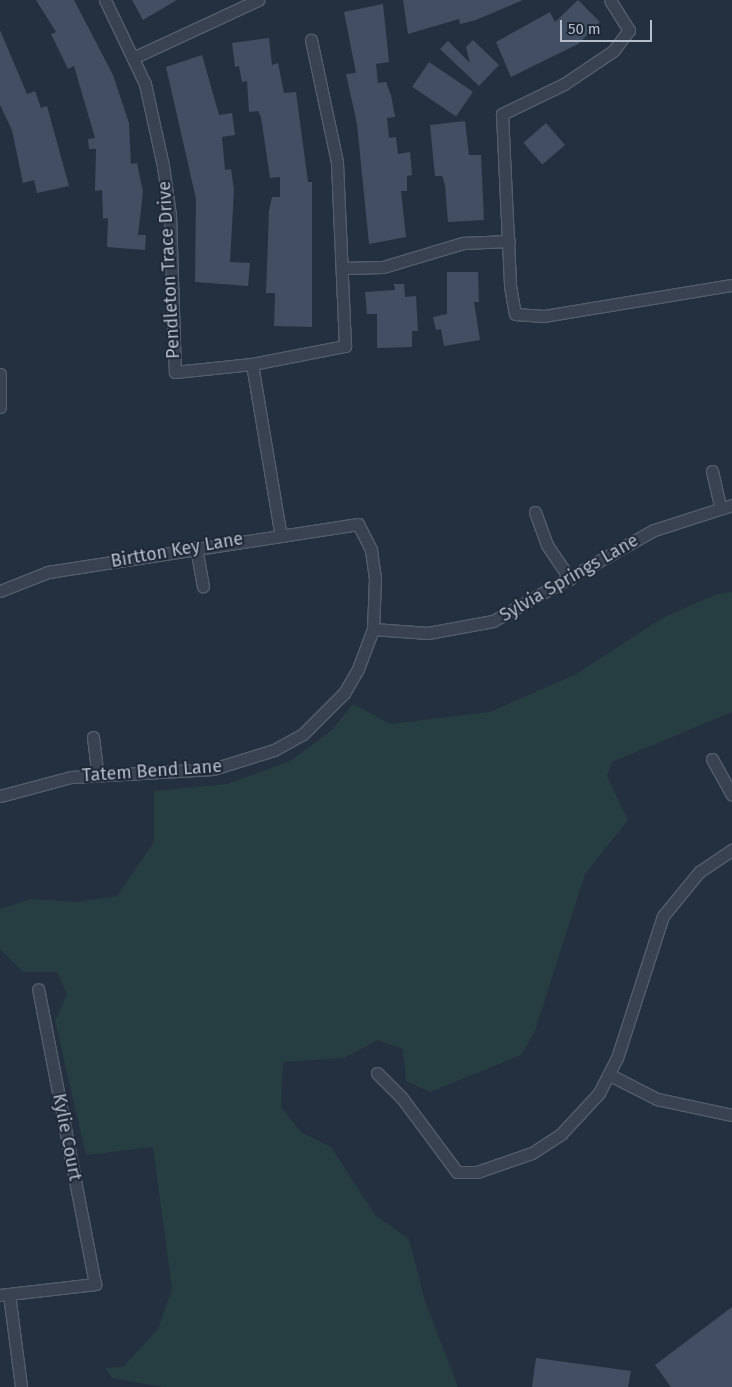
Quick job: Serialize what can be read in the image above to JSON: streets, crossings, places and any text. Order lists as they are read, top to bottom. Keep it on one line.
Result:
{"streets":{"street":["Pendleton Trace Drive","Birtton Key Lane","Sylvia Springs Lane","Tatem Bend Lane","Kylie Court"]},"crossings":[["Birtton Key Lane","Tatem Bend Lane"],["Sylvia Springs Lane","Tatem Bend Lane"]],"scale_bar":"50 m"}
